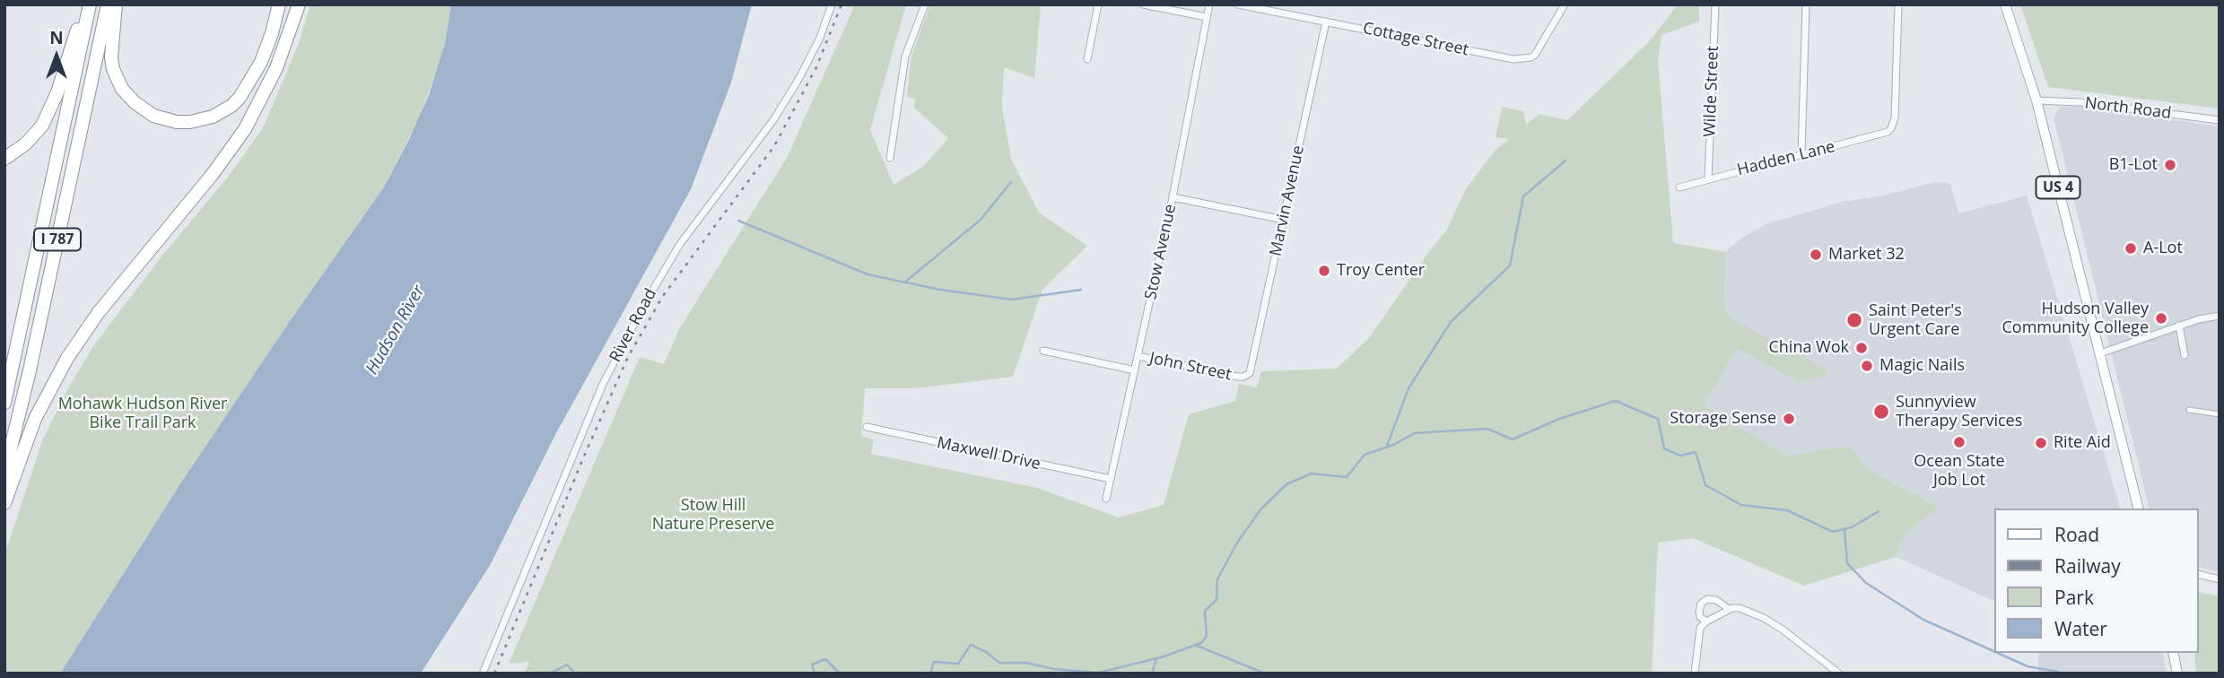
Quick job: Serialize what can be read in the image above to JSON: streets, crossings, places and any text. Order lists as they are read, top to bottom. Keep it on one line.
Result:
{"streets":{"highway":["I 787"],"main road":["US 4"],"street":["Cottage Street","Wilde Street","North Road","Hadden Lane","Marvin Avenue","Stow Avenue","River Road","John Street","Maxwell Drive"]},"crossings":[["Cottage Street","Marvin Avenue"],["Wilde Street","Hadden Lane"],["North Road","US 4"],["Marvin Avenue","John Street"],["Stow Avenue","John Street"],["Stow Avenue","Maxwell Drive"]],"water":["Hudson River"],"parks":["Mohawk Hudson River Bike Trail Park","Stow Hill Nature Preserve"],"places":["B1-Lot","A-Lot","Market 32","Troy Center","Hudson Valley Community College","Saint Peter's Urgent Care","China Wok","Magic Nails","Sunnyview Therapy Services","Storage Sense","Ocean State Job Lot","Rite Aid"],"legend":["Road","Railway","Park","Water"],"north":"top"}
